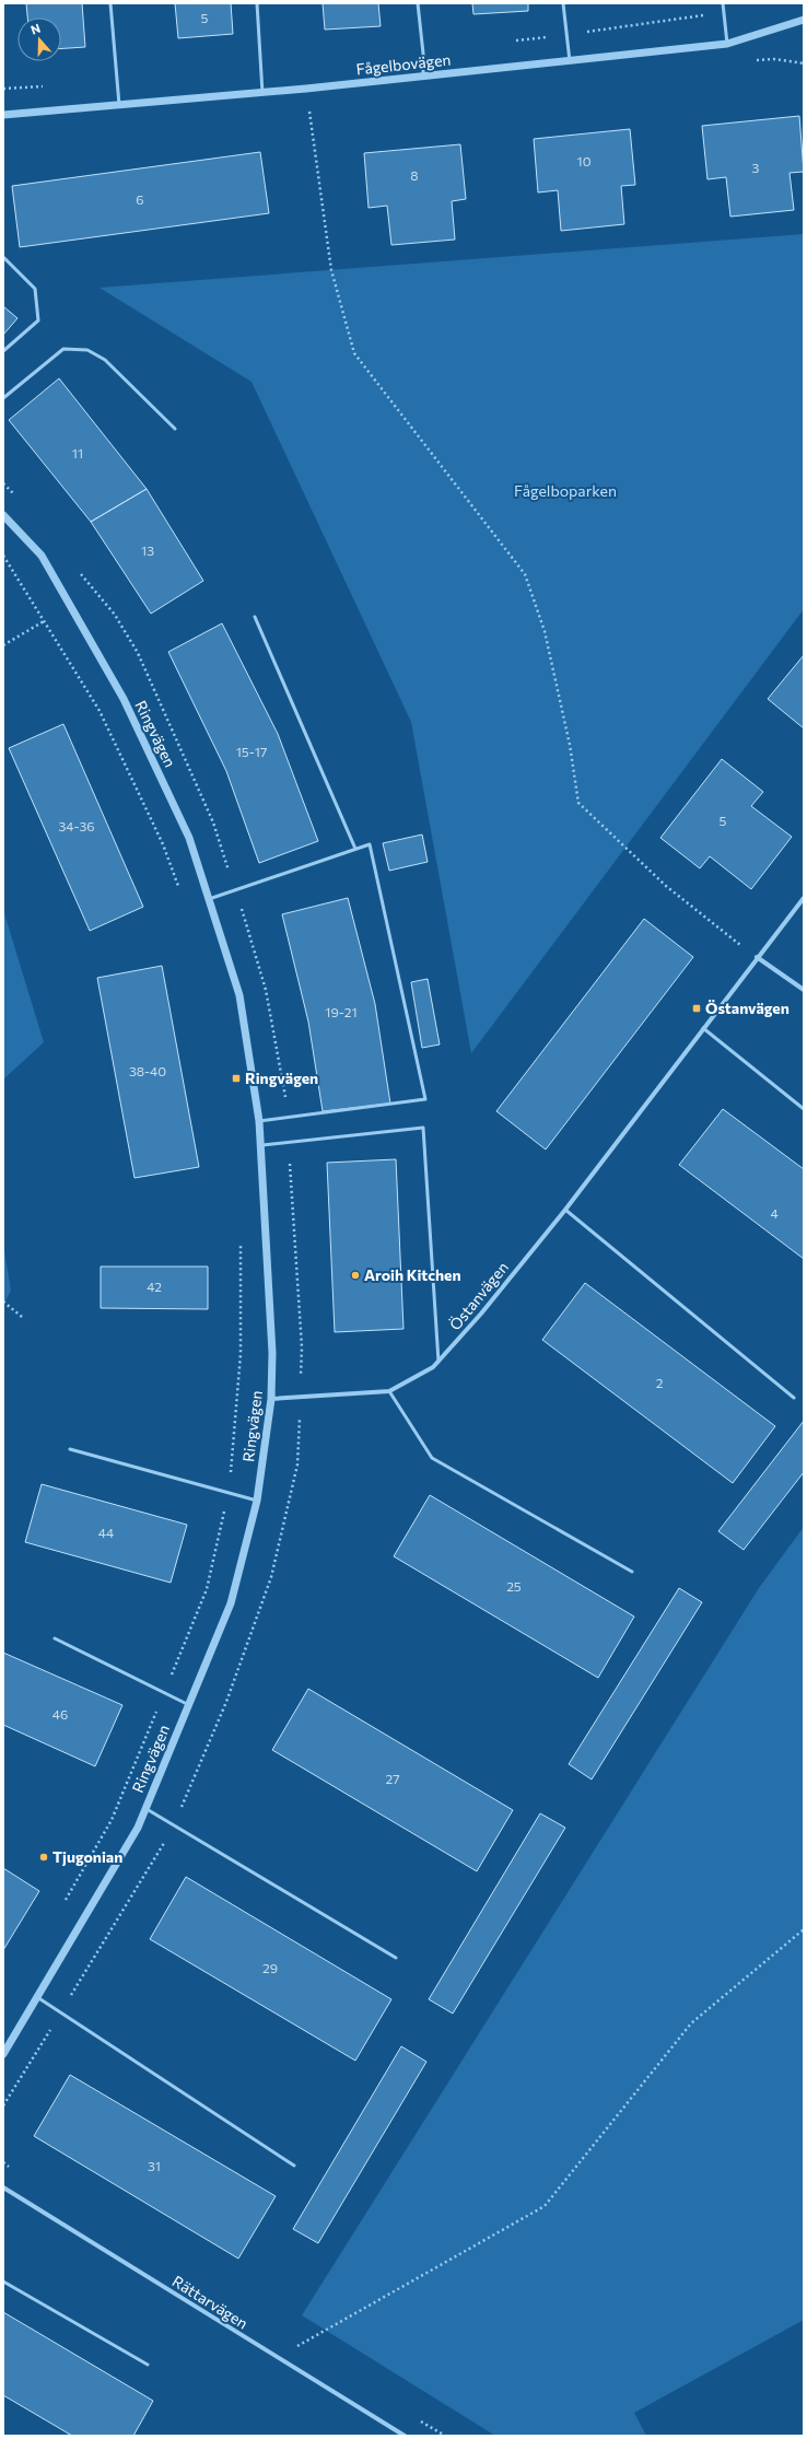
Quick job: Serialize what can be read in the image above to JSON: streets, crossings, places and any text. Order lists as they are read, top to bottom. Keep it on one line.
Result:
{"streets":{"street":["Fågelbovägen","Ringvägen","Östanvägen","Rättarvägen"]},"crossings":[["Ringvägen","Östanvägen"]],"parks":["Fågelboparken"],"places":{"transit":["Östanvägen","Ringvägen"],"other":["Aroih Kitchen","Tjugonian"]},"house_numbers":["5","10","3","8","6","11","13","15-17","5","34-36","19-21","38-40","4","42","2","44","25","46","27","29","31"],"north":"top"}
